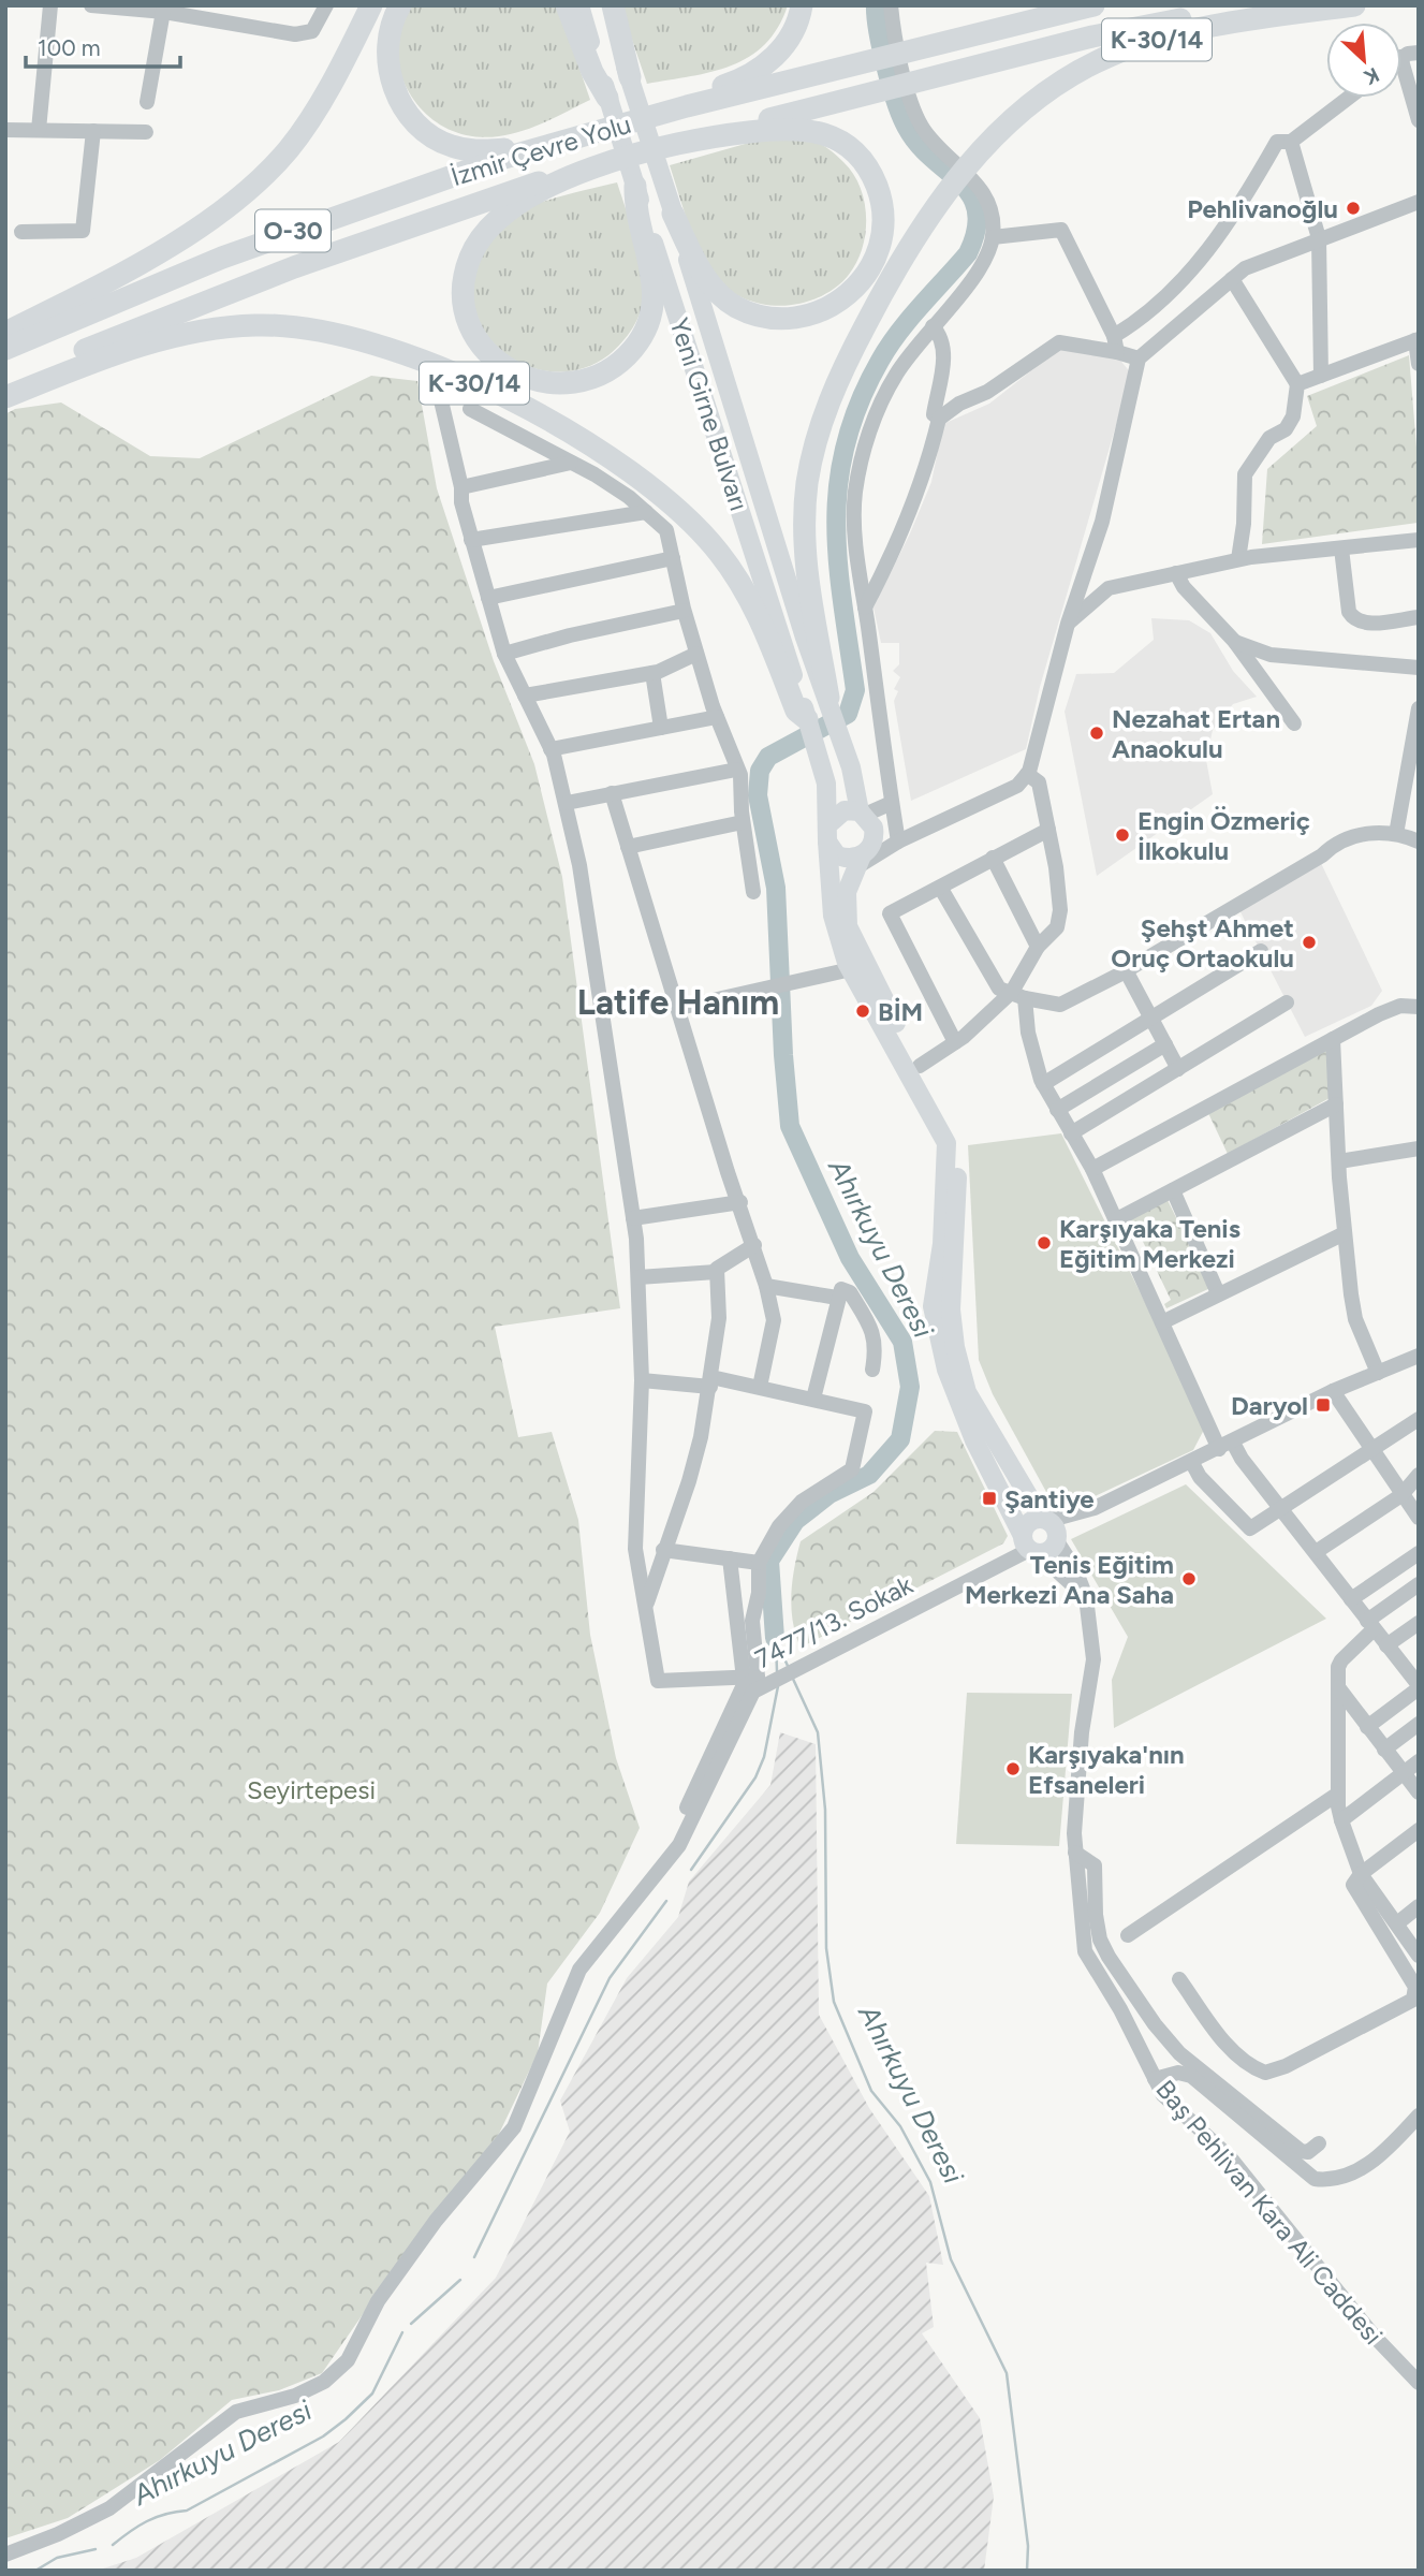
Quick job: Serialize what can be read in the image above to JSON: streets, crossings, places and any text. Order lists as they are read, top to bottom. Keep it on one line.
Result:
{"streets":{"highway":["K-30/14","İzmir Çevre Yolu","O-30"],"main road":["Yeni Girne Bulvarı","Baş Pehlivan Kara Ali Caddesi"],"street":["7477/13. Sokak"]},"crossings":[["K-30/14","İzmir Çevre Yolu"],["K-30/14","Yeni Girne Bulvarı"],["Yeni Girne Bulvarı","Baş Pehlivan Kara Ali Caddesi"]],"districts":["Latife Hanım"],"water":["Ahırkuyu Deresi"],"parks":["Seyirtepesi"],"places":{"other":["Pehlivanoğlu","Nezahat Ertan Anaokulu","Engin Özmeriç İlkokulu","Şehşt Ahmet Oruç Ortaokulu","BİM","Karşıyaka Tenis Eğitim Merkezi","Tenis Eğitim Merkezi Ana Saha","Karşıyaka'nın Efsaneleri"],"transit":["Daryol","Şantiye"]},"scale_bar":"100 m","north":"bottom right"}
